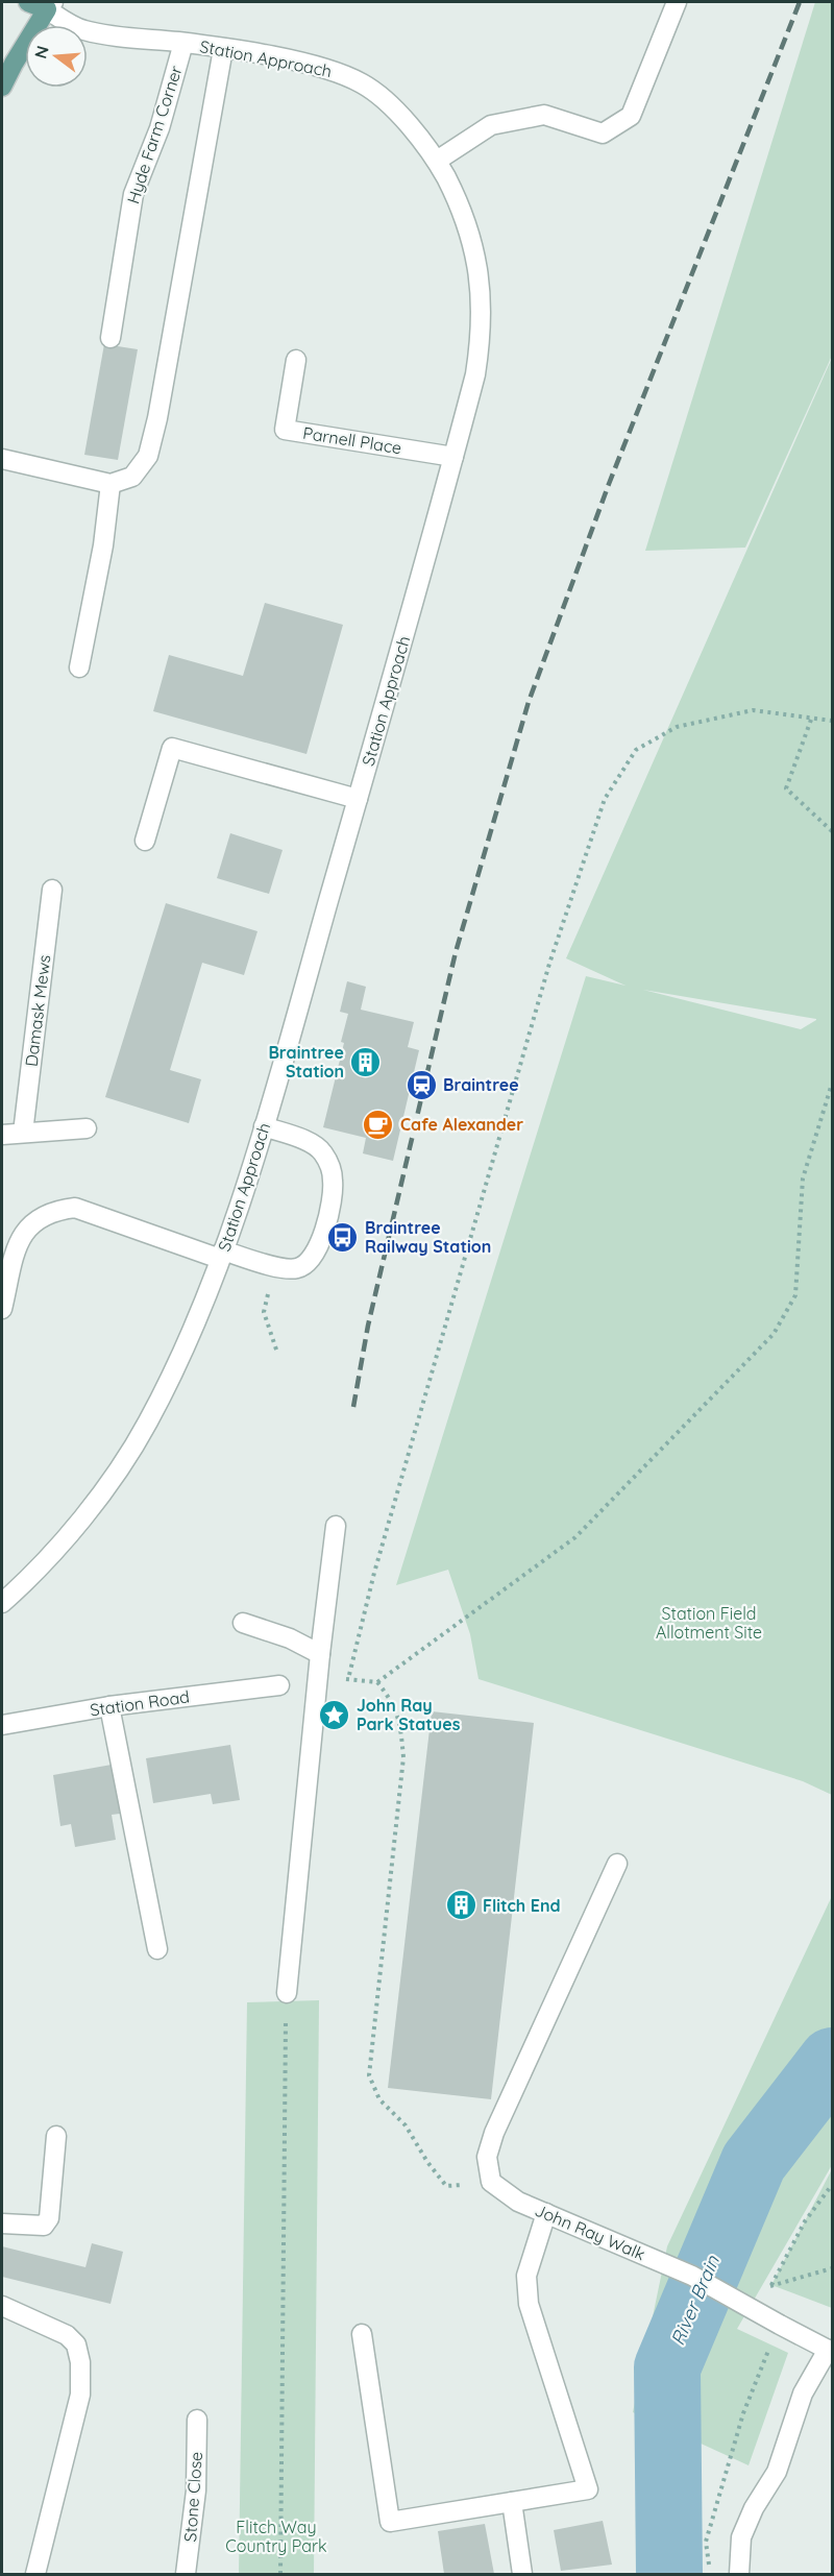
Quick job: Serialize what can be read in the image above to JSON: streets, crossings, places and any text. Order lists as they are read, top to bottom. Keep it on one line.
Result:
{"streets":{"street":["Station Approach","Hyde Farm Corner","Parnell Place","Damask Mews","Station Road","John Ray Walk","Stone Close"]},"crossings":[["Station Approach","Hyde Farm Corner"],["Station Approach","Parnell Place"]],"water":["River Brain"],"parks":["Station Field Allotment Site","Flitch Way Country Park"],"places":{"building":["Braintree Station","Flitch End"],"station":["Braintree"],"cafe":["Cafe Alexander"],"bus stop":["Braintree Railway Station"],"place":["John Ray Park Statues"]},"north":"left"}
